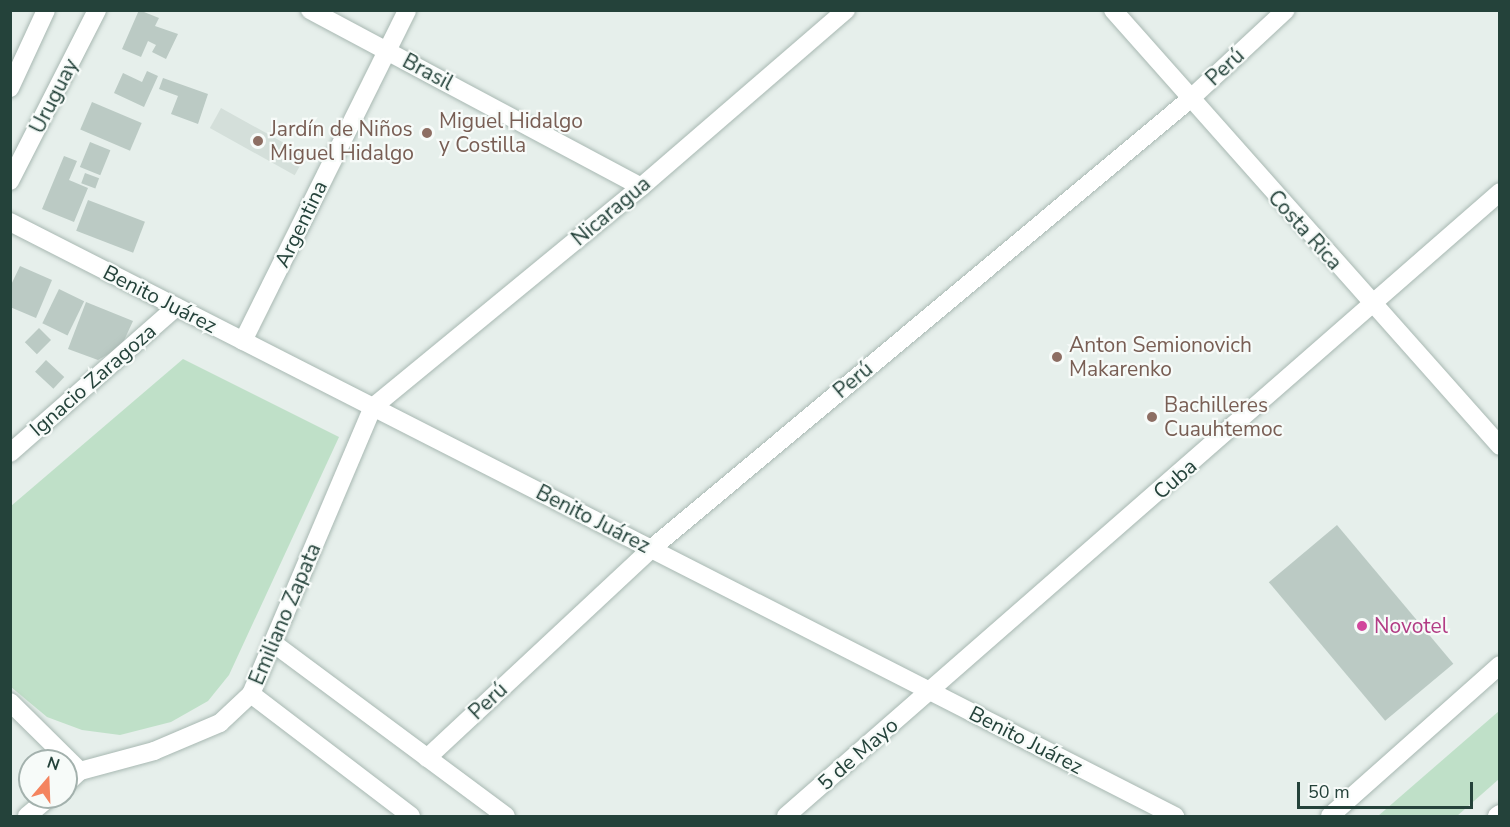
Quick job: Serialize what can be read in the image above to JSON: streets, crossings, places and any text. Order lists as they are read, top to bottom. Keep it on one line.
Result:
{"streets":{"street":["Perú","Brasil","Uruguay","Nicaragua","Argentina","Costa Rica","Benito Juárez","Ignacio Zaragoza","Cuba","Emiliano Zapata","5 de Mayo"]},"crossings":[["Perú","Costa Rica"],["Perú","Benito Juárez"],["Brasil","Nicaragua"],["Brasil","Argentina"],["Nicaragua","Benito Juárez"],["Nicaragua","Emiliano Zapata"],["Argentina","Benito Juárez"],["Costa Rica","Cuba"],["Benito Juárez","Ignacio Zaragoza"],["Benito Juárez","Cuba"],["Benito Juárez","Emiliano Zapata"],["Benito Juárez","5 de Mayo"],["Cuba","5 de Mayo"]],"places":["Miguel Hidalgo y Costilla","Jardín de Niños Miguel Hidalgo","Anton Semionovich Makarenko","Bachilleres Cuauhtemoc","Novotel"],"scale_bar":"50 m","north":"top"}
